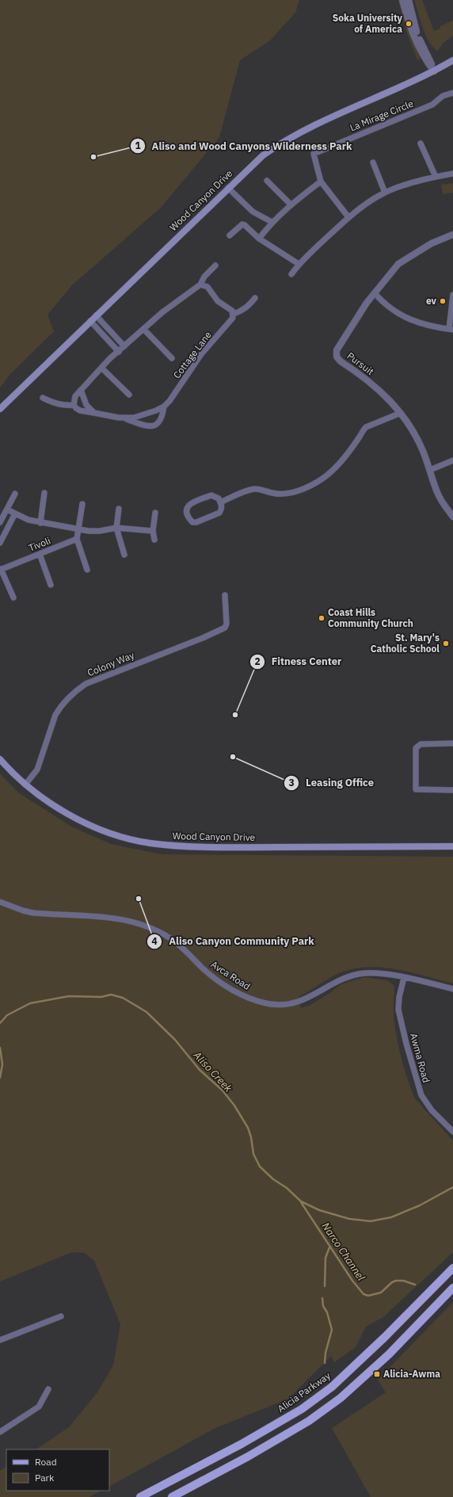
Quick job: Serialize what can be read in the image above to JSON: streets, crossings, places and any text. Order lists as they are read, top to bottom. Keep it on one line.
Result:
{"streets":{"main road":["Wood Canyon Drive","Alicia Parkway"],"street":["La Mirage Circle","Cottage Lane","Pursuit","Tivoli","Colony Way","Avca Road","Awma Road"]},"crossings":[["Wood Canyon Drive","Colony Way"],["Avca Road","Awma Road"]],"water":["Aliso Creek","Narco Channel"],"places":{"other":["Soka University of America","Aliso and Wood Canyons Wilderness Park","ev","Coast Hills Community Church","St. Mary's Catholic School","Fitness Center","Leasing Office","Aliso Canyon Community Park"],"transit":["Alicia-Awma"]},"legend":["Road","Park"]}
